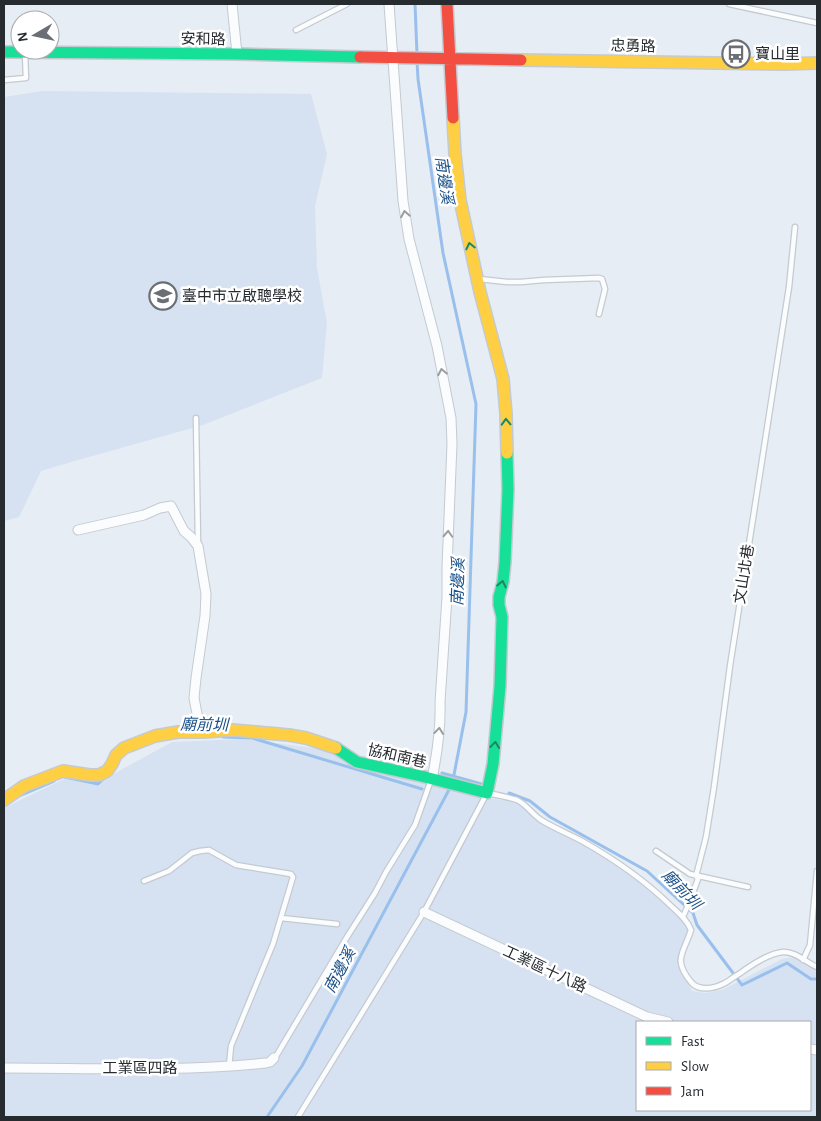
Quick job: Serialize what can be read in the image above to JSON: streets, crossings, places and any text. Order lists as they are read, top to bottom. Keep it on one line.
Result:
{"streets":{"street":["安和路","忠勇路","協和南巷","工業區十八路","工業區四路"],"lane":["文山北巷"]},"crossings":[["安和路","忠勇路"],["協和南巷","工業區四路"]],"water":["南邊溪","廟前圳"],"places":{"bus stop":["寶山里"],"school or university":["臺中市立啟聰學校"]},"legend":["Fast","Slow","Jam"],"north":"left"}
